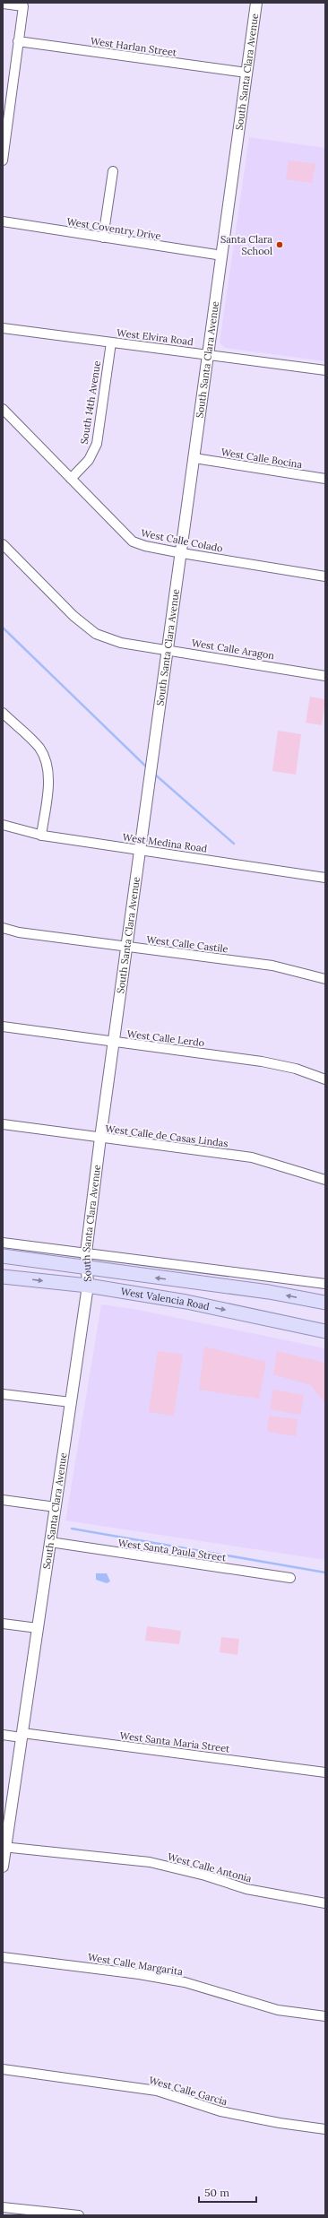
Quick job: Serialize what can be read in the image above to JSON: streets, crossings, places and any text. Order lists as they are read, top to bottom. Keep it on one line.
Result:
{"streets":{"main road":["West Valencia Road"],"street":["West Harlan Street","South Santa Clara Avenue","West Coventry Drive","West Elvira Road","South 14th Avenue","West Calle Bocina","West Calle Colado","West Calle Aragon","West Medina Road","West Calle Castile","West Calle Lerdo","West Calle de Casas Lindas","West Santa Paula Street","West Santa Maria Street","West Calle Antonia","West Calle Margarita","West Calle Garcia"]},"crossings":[["West Harlan Street","South Santa Clara Avenue"],["South Santa Clara Avenue","West Coventry Drive"],["South Santa Clara Avenue","West Elvira Road"],["South Santa Clara Avenue","West Calle Bocina"],["South Santa Clara Avenue","West Calle Colado"],["South Santa Clara Avenue","West Calle Aragon"],["South Santa Clara Avenue","West Medina Road"],["South Santa Clara Avenue","West Calle Castile"],["South Santa Clara Avenue","West Calle Lerdo"],["South Santa Clara Avenue","West Calle de Casas Lindas"],["South Santa Clara Avenue","West Valencia Road"],["South Santa Clara Avenue","West Santa Paula Street"],["South Santa Clara Avenue","West Santa Maria Street"],["South Santa Clara Avenue","West Calle Antonia"],["West Elvira Road","South 14th Avenue"],["South 14th Avenue","West Calle Colado"]],"places":["Santa Clara School"],"scale_bar":"50 m"}
